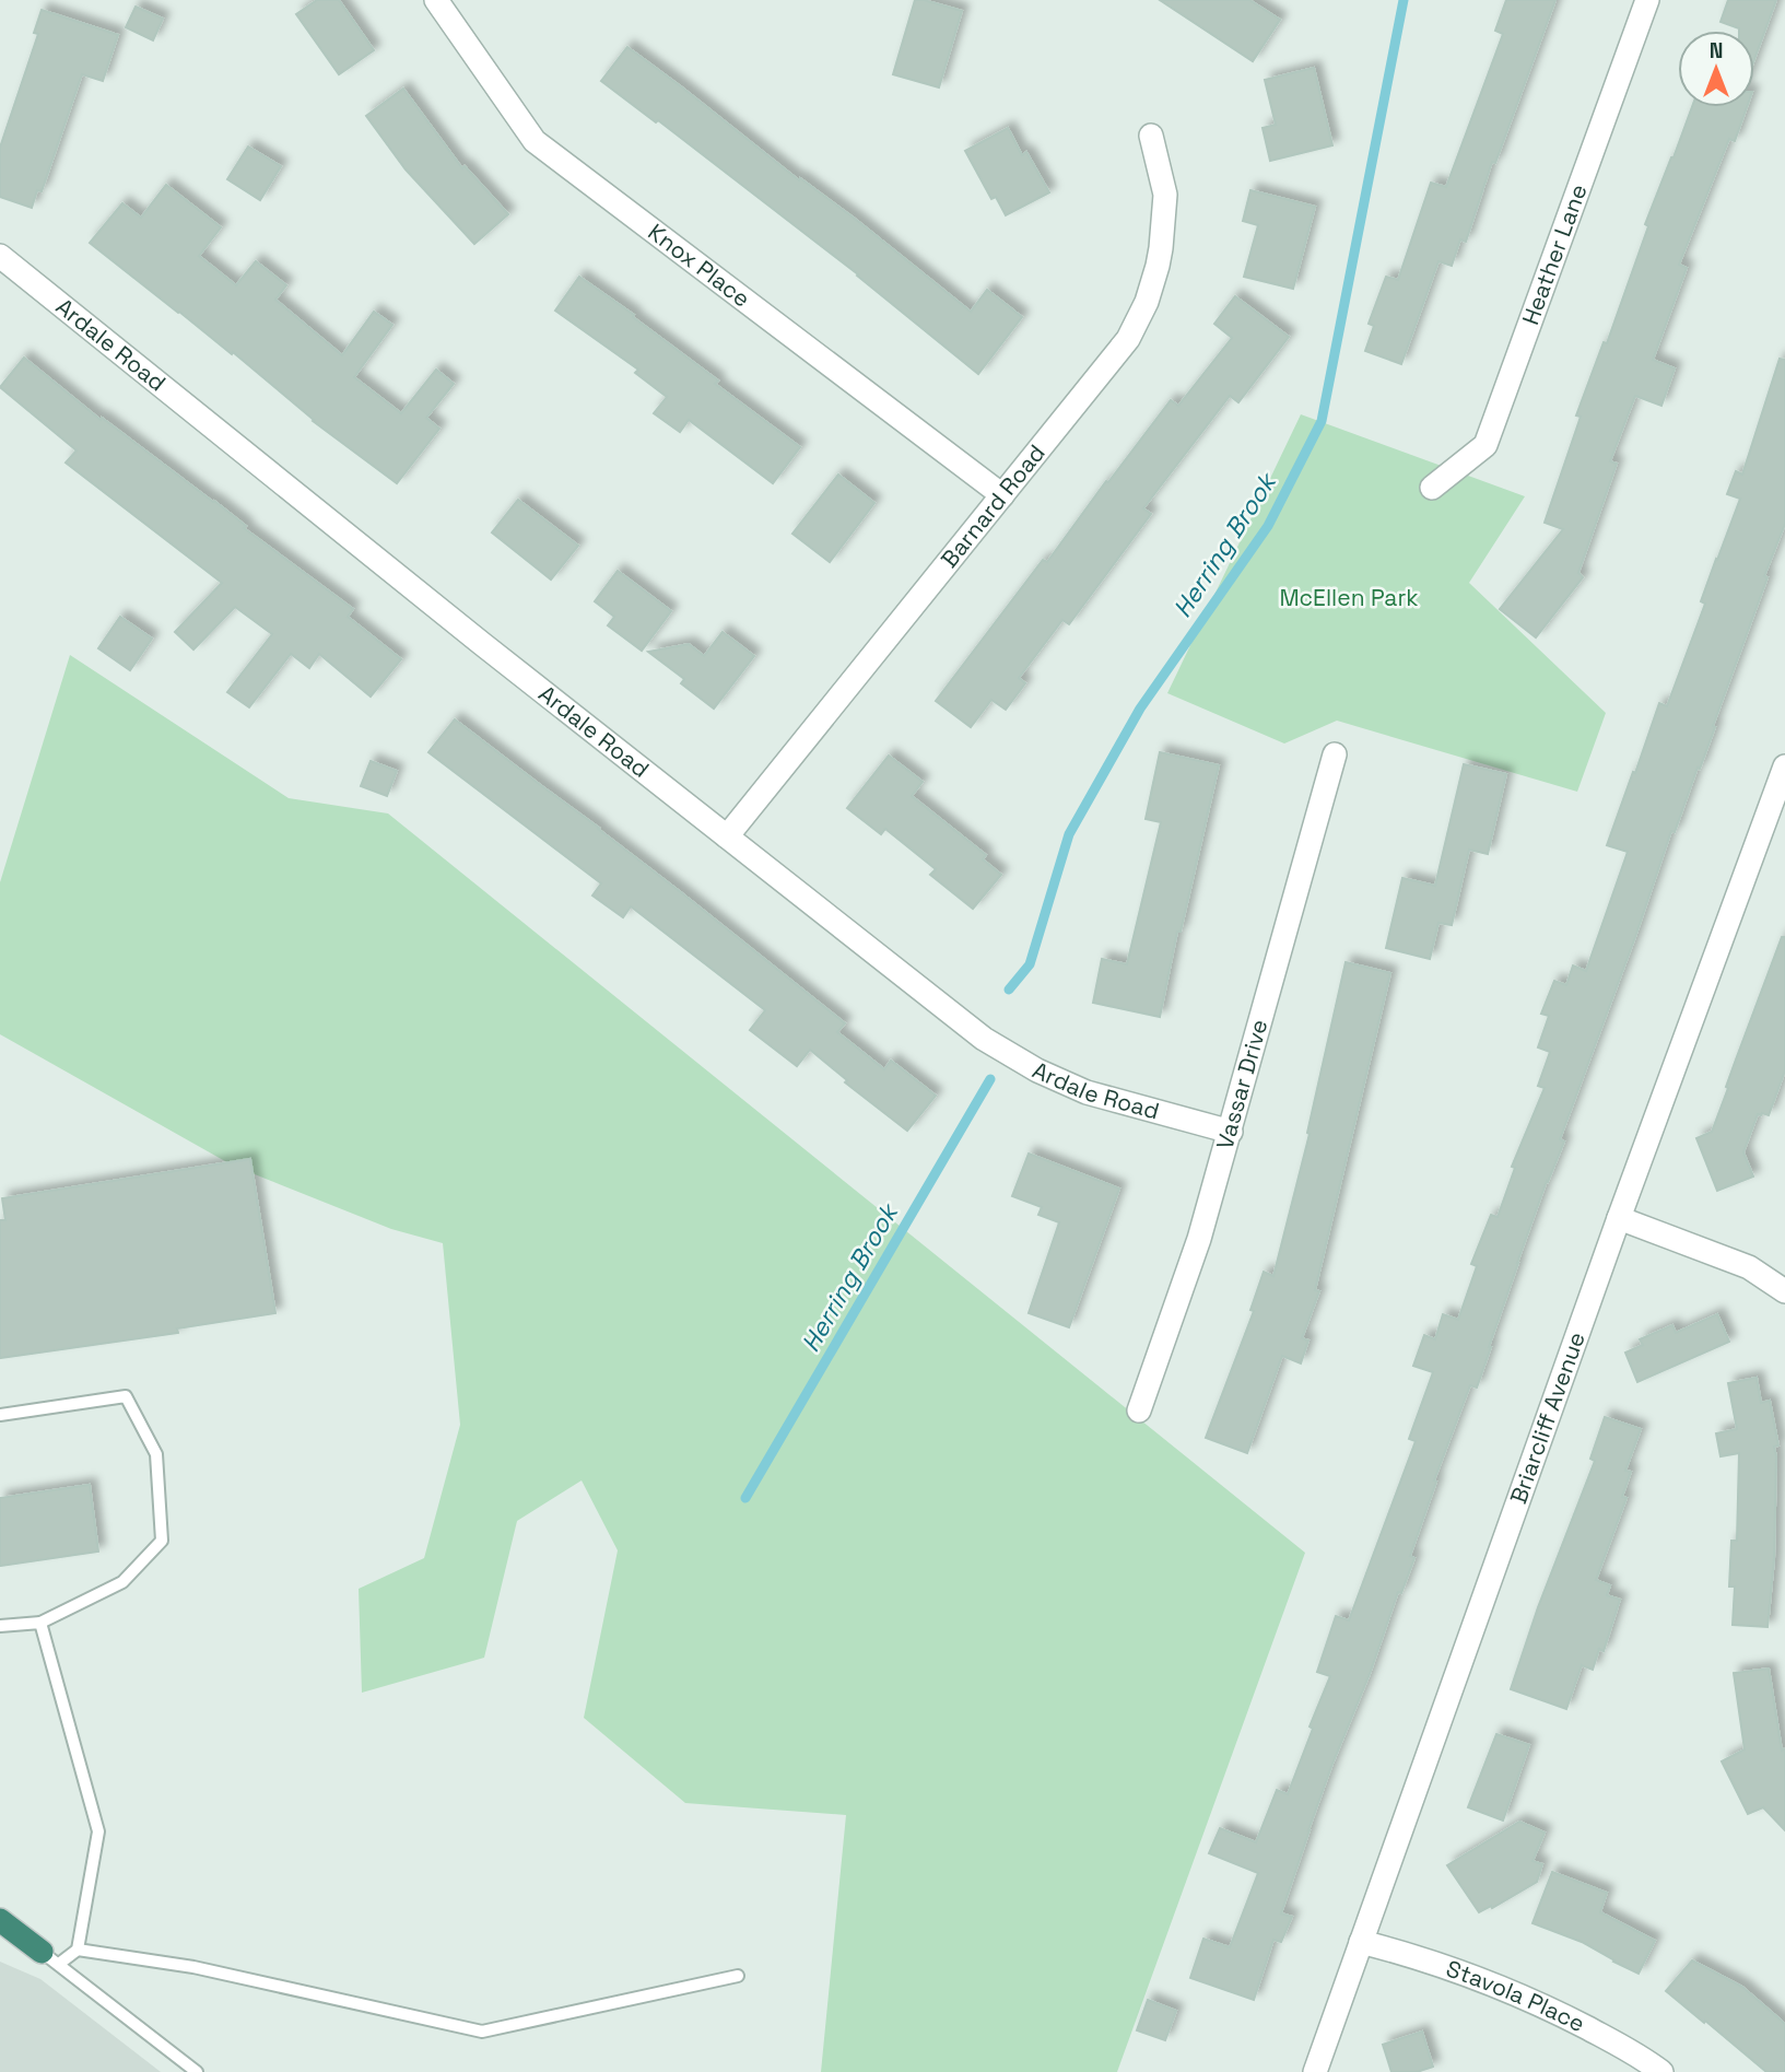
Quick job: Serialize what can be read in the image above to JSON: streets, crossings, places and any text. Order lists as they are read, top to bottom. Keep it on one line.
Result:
{"streets":{"street":["Heather Lane","Knox Place","Ardale Road","Barnard Road","Vassar Drive","Briarcliff Avenue","Stavola Place"]},"crossings":[["Knox Place","Barnard Road"],["Ardale Road","Barnard Road"],["Ardale Road","Vassar Drive"],["Briarcliff Avenue","Stavola Place"]],"water":["Herring Brook"],"parks":["McEllen Park"],"north":"top"}
